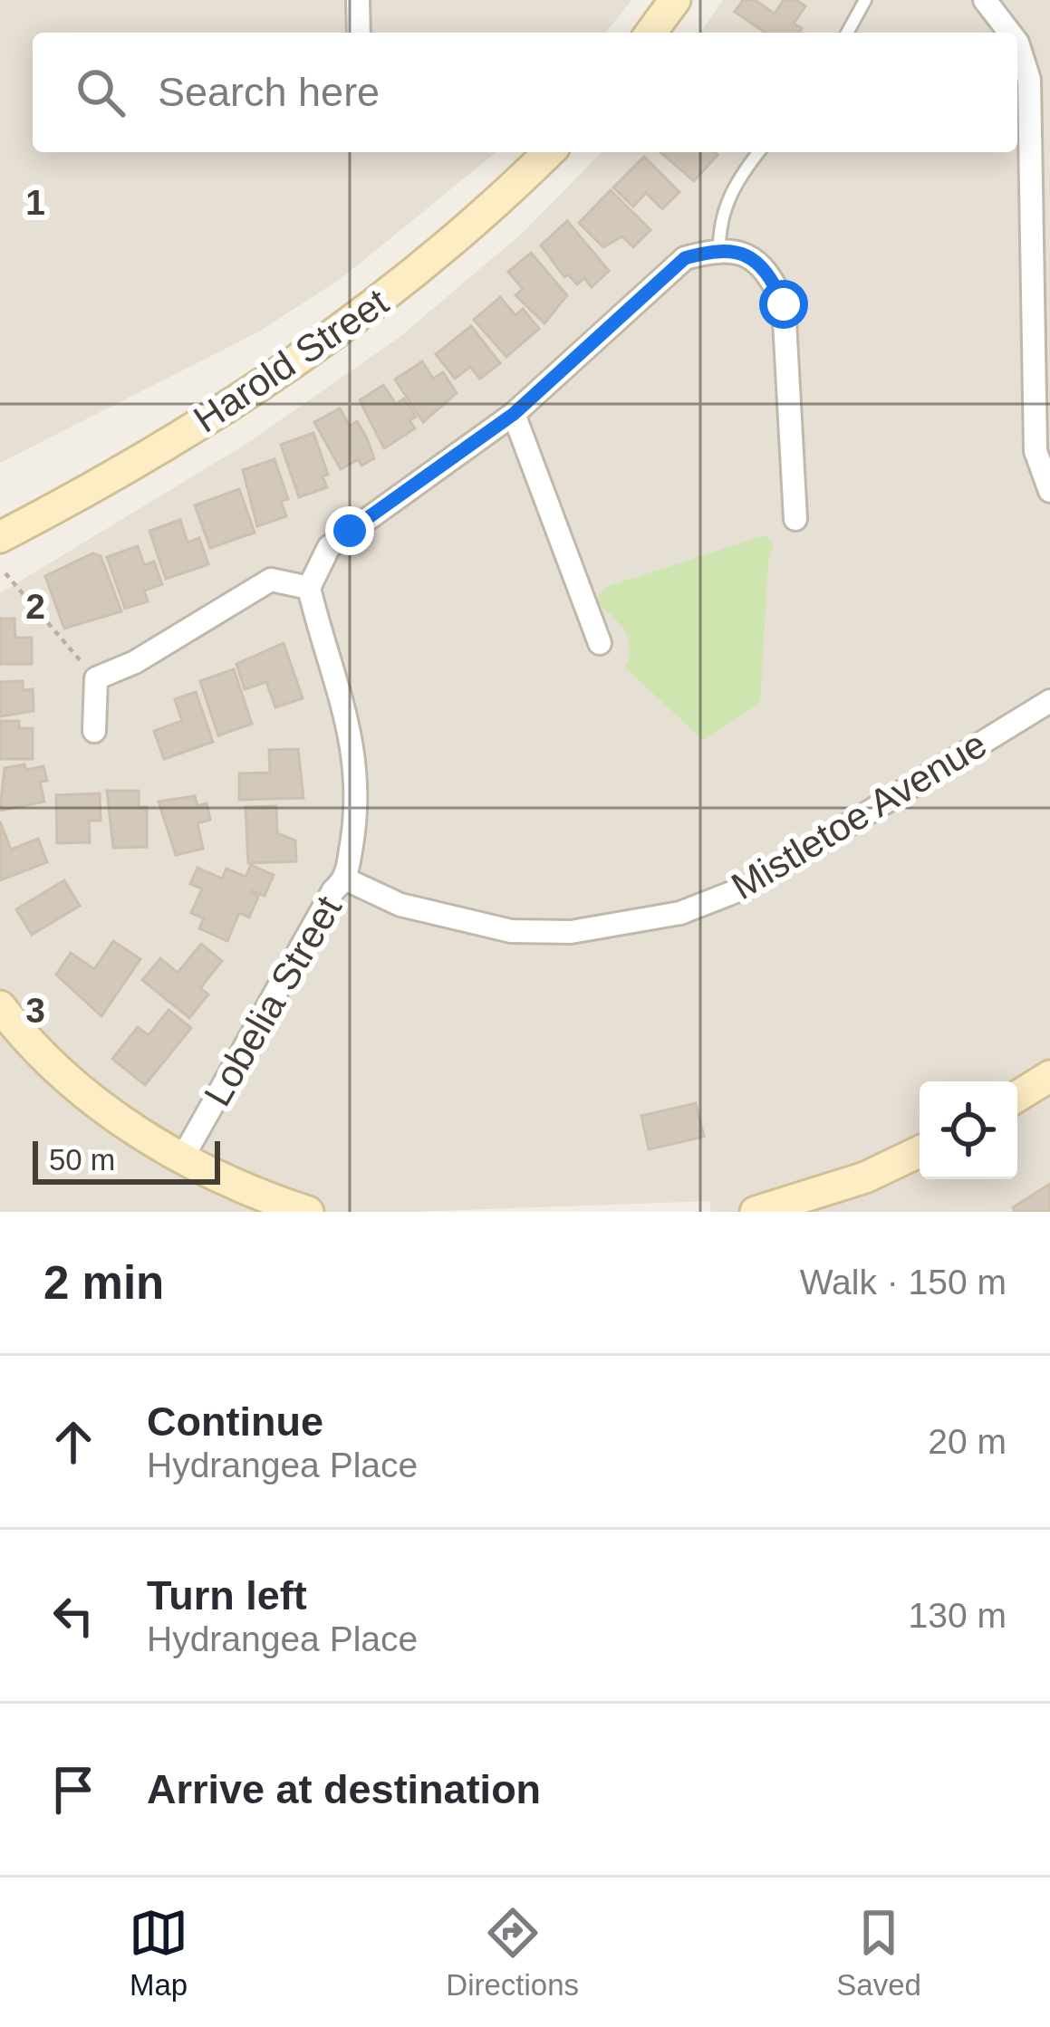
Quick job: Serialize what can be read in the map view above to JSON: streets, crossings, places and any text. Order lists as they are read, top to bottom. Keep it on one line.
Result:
{"streets":{"main road":["Harold Street"],"street":["Mistletoe Avenue","Lobelia Street"]},"crossings":[["Mistletoe Avenue","Lobelia Street"]],"scale_bar":"50 m","page":{"search":"Search here","scale":"50 m","heading":["2 min","Walk · 150 m"],"list":[["Continue","Hydrangea Place","20 m"],["Turn left","Hydrangea Place","130 m"],"Arrive at destination"],"nav":["Map","Directions","Saved"]},"grid":{"rows":["1","2","3"]}}
